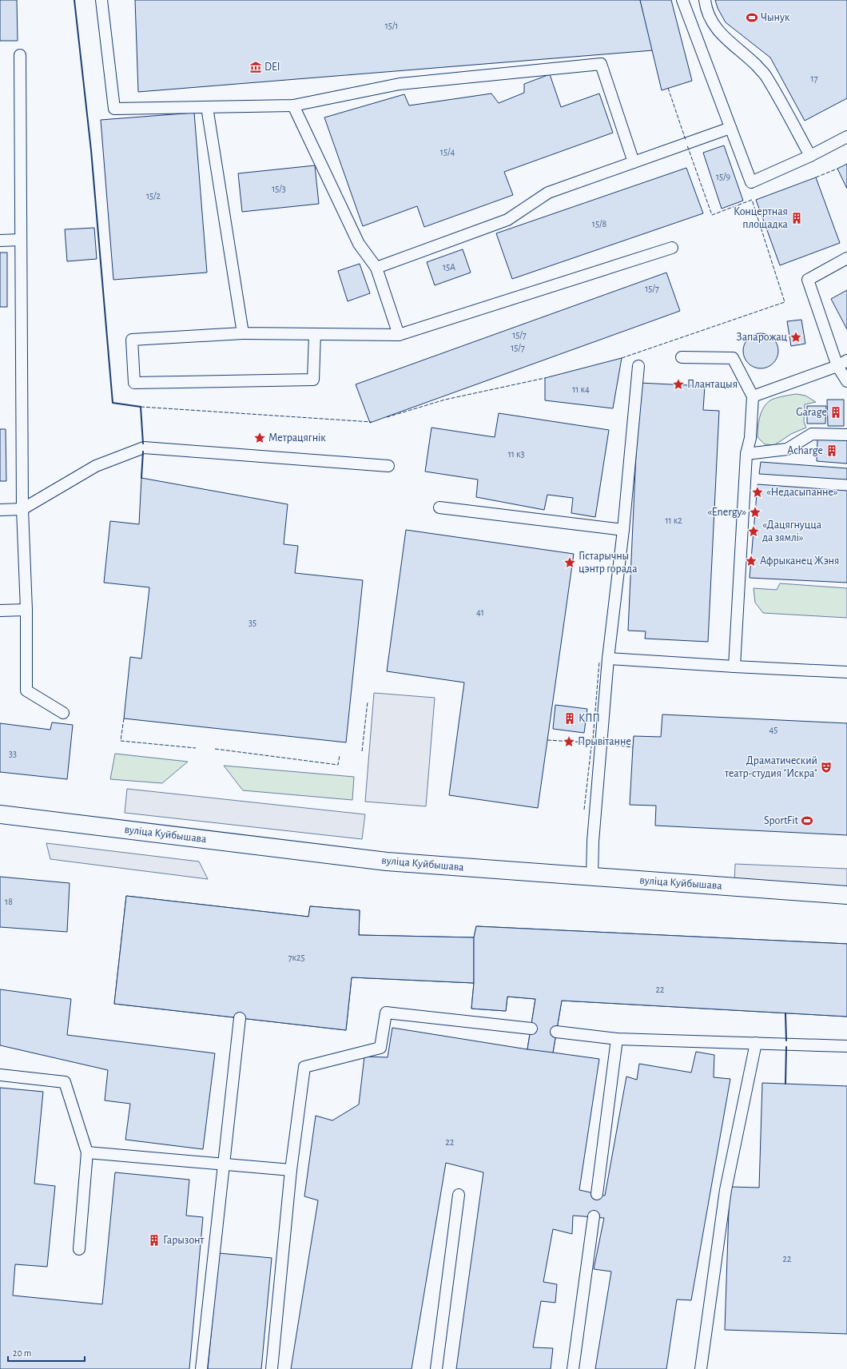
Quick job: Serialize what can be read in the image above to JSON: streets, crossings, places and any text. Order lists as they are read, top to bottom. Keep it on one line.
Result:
{"streets":{"main road":["вуліца Куйбышава"]},"places":{"sports":["Чынук","SportFit"],"museum":["DEI"],"building":["Концертная площадка","Garage","Acharge","КПП","Гарызонт"],"place":["Запарожац","Плантацыя","Метрацягнік","«Недасыпанне»","«Energy»","«Дацягнуцца да зямлі»","Афрыканец Жэня","Гістарычны цэнтр горада","Прывітанне"],"theatre":["Драматический театр-студия \"Искра\""]},"house_numbers":["15/1","17","15/4","15/9","15/3","15/2","15/8","15А","15/7","15/7","15/7","11 к4","11 к3","11 к2","41","35","45","33","18","7к25","22","22","22"],"scale_bar":"20 m"}
